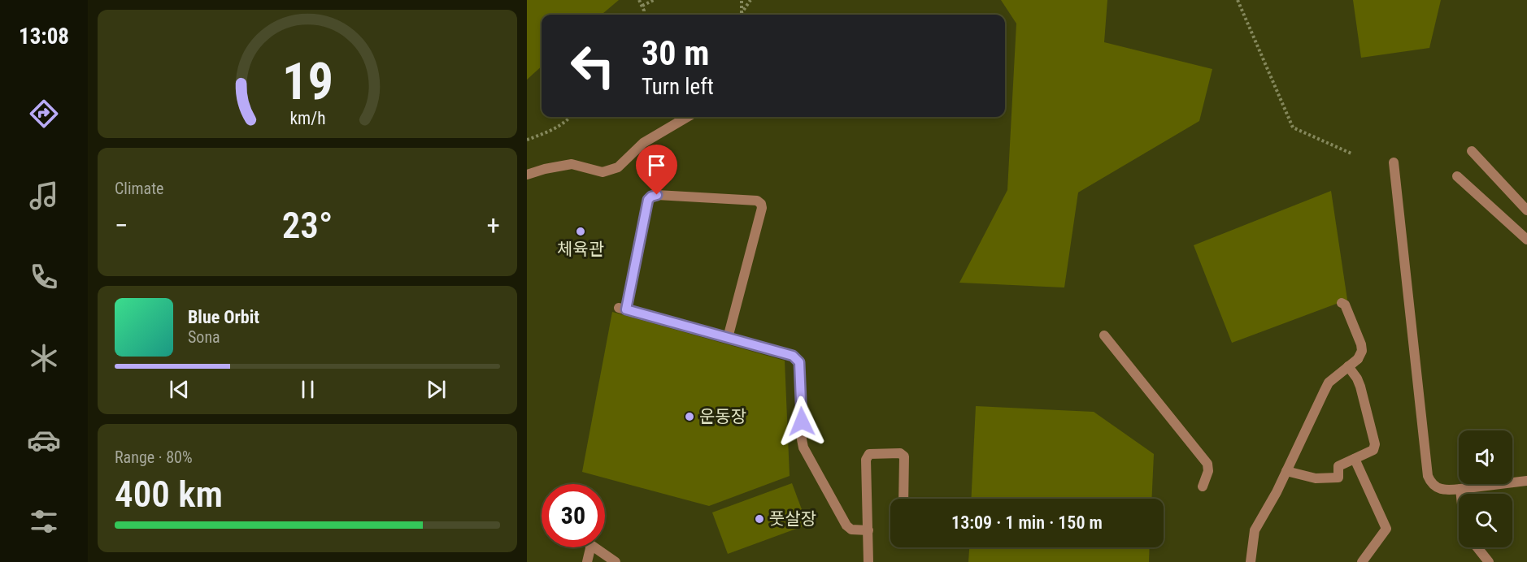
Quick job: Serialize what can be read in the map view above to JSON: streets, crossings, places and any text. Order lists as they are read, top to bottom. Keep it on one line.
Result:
{"places":["체육관","운동장","풋살장"],"page":{"tabs":"13:08","turn":["30 m","Turn left"],"tile":["Climate",["Range · 80%","400 km"]],"heat":["−","23°","+"],"song":["Blue Orbit","Sona"],"limit":"30","trip":"13:09 · 1 min · 150 m","gauge":["19","km/h"]}}
